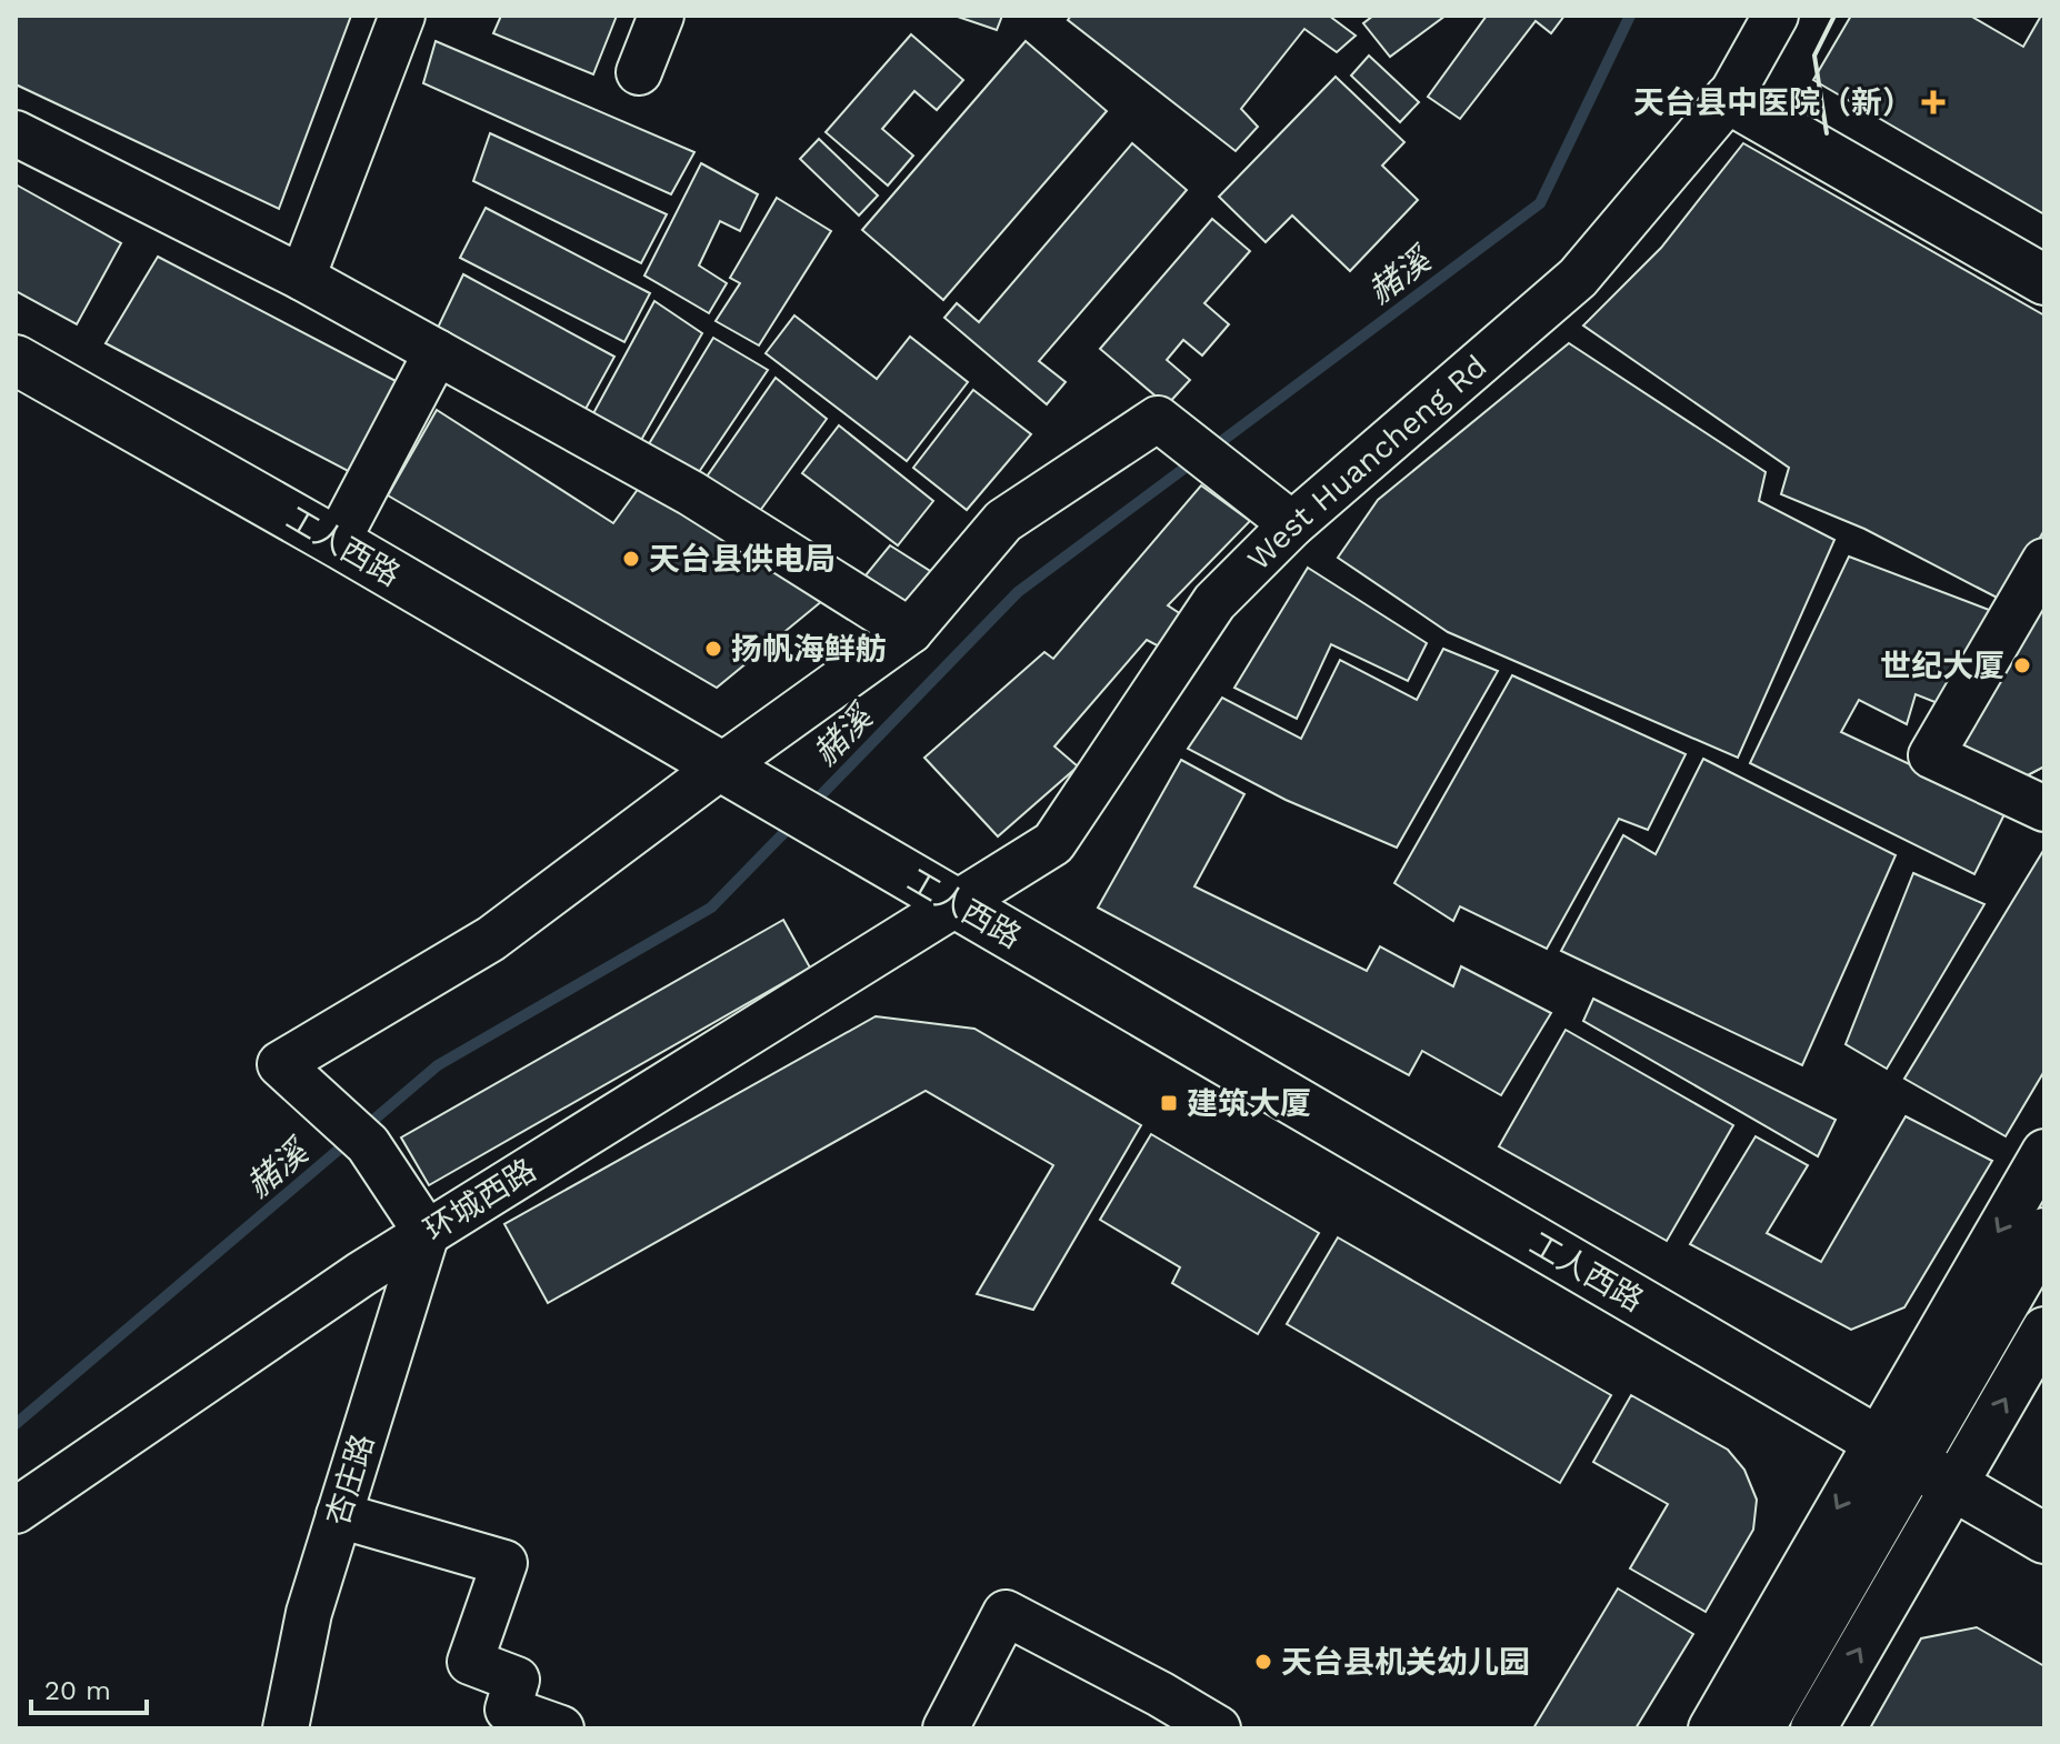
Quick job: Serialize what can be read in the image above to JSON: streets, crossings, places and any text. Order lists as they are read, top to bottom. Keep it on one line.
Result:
{"streets":{"main road":["工人西路"],"street":["West Huancheng Rd","环城西路","杏庄路"]},"crossings":[["West Huancheng Rd","工人西路"],["West Huancheng Rd","环城西路"],["工人西路","环城西路"],["环城西路","杏庄路"]],"water":["赭溪"],"places":{"health":["天台县中医院（新）"],"other":["天台县供电局","扬帆海鲜舫","世纪大厦","天台县机关幼儿园"],"transit":["建筑大厦"]},"scale_bar":"20 m"}
